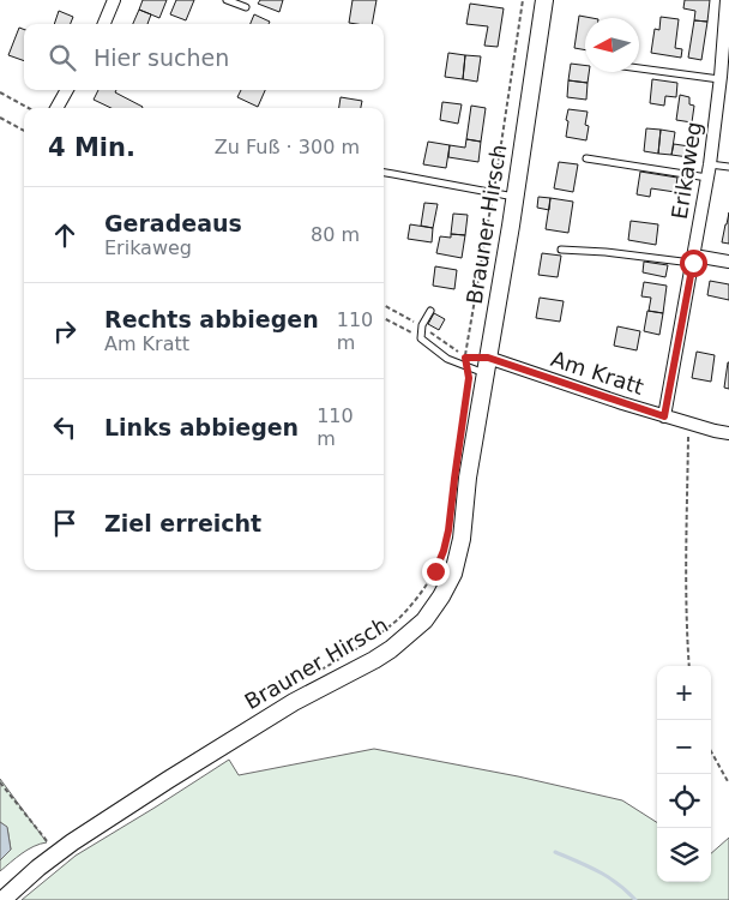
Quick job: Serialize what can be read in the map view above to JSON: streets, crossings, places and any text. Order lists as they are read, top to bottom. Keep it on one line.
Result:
{"streets":{"street":["Erikaweg","Brauner Hirsch","Am Kratt"]},"crossings":[["Erikaweg","Am Kratt"],["Brauner Hirsch","Am Kratt"]],"north":"left","page":{"search":"Hier suchen","heading":["4 Min.","Zu Fuß · 300 m"],"list":[["Geradeaus","Erikaweg","80 m"],["Rechts abbiegen","Am Kratt","110 m"],["Links abbiegen","110 m"],"Ziel erreicht"],"map_buttons":["+","−"]}}
